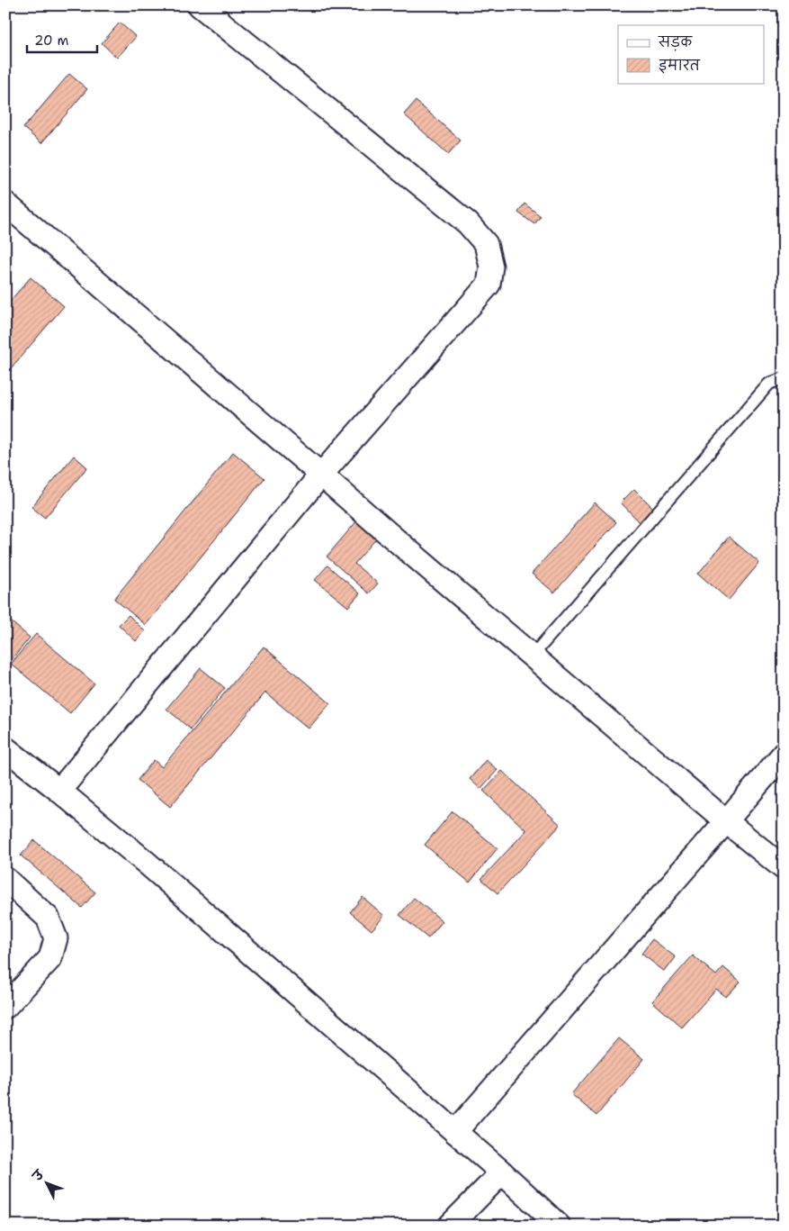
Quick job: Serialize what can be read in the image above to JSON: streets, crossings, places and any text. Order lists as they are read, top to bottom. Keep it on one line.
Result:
{"legend":["सड़क","इमारत"],"scale_bar":"20 m","north":"top left"}
